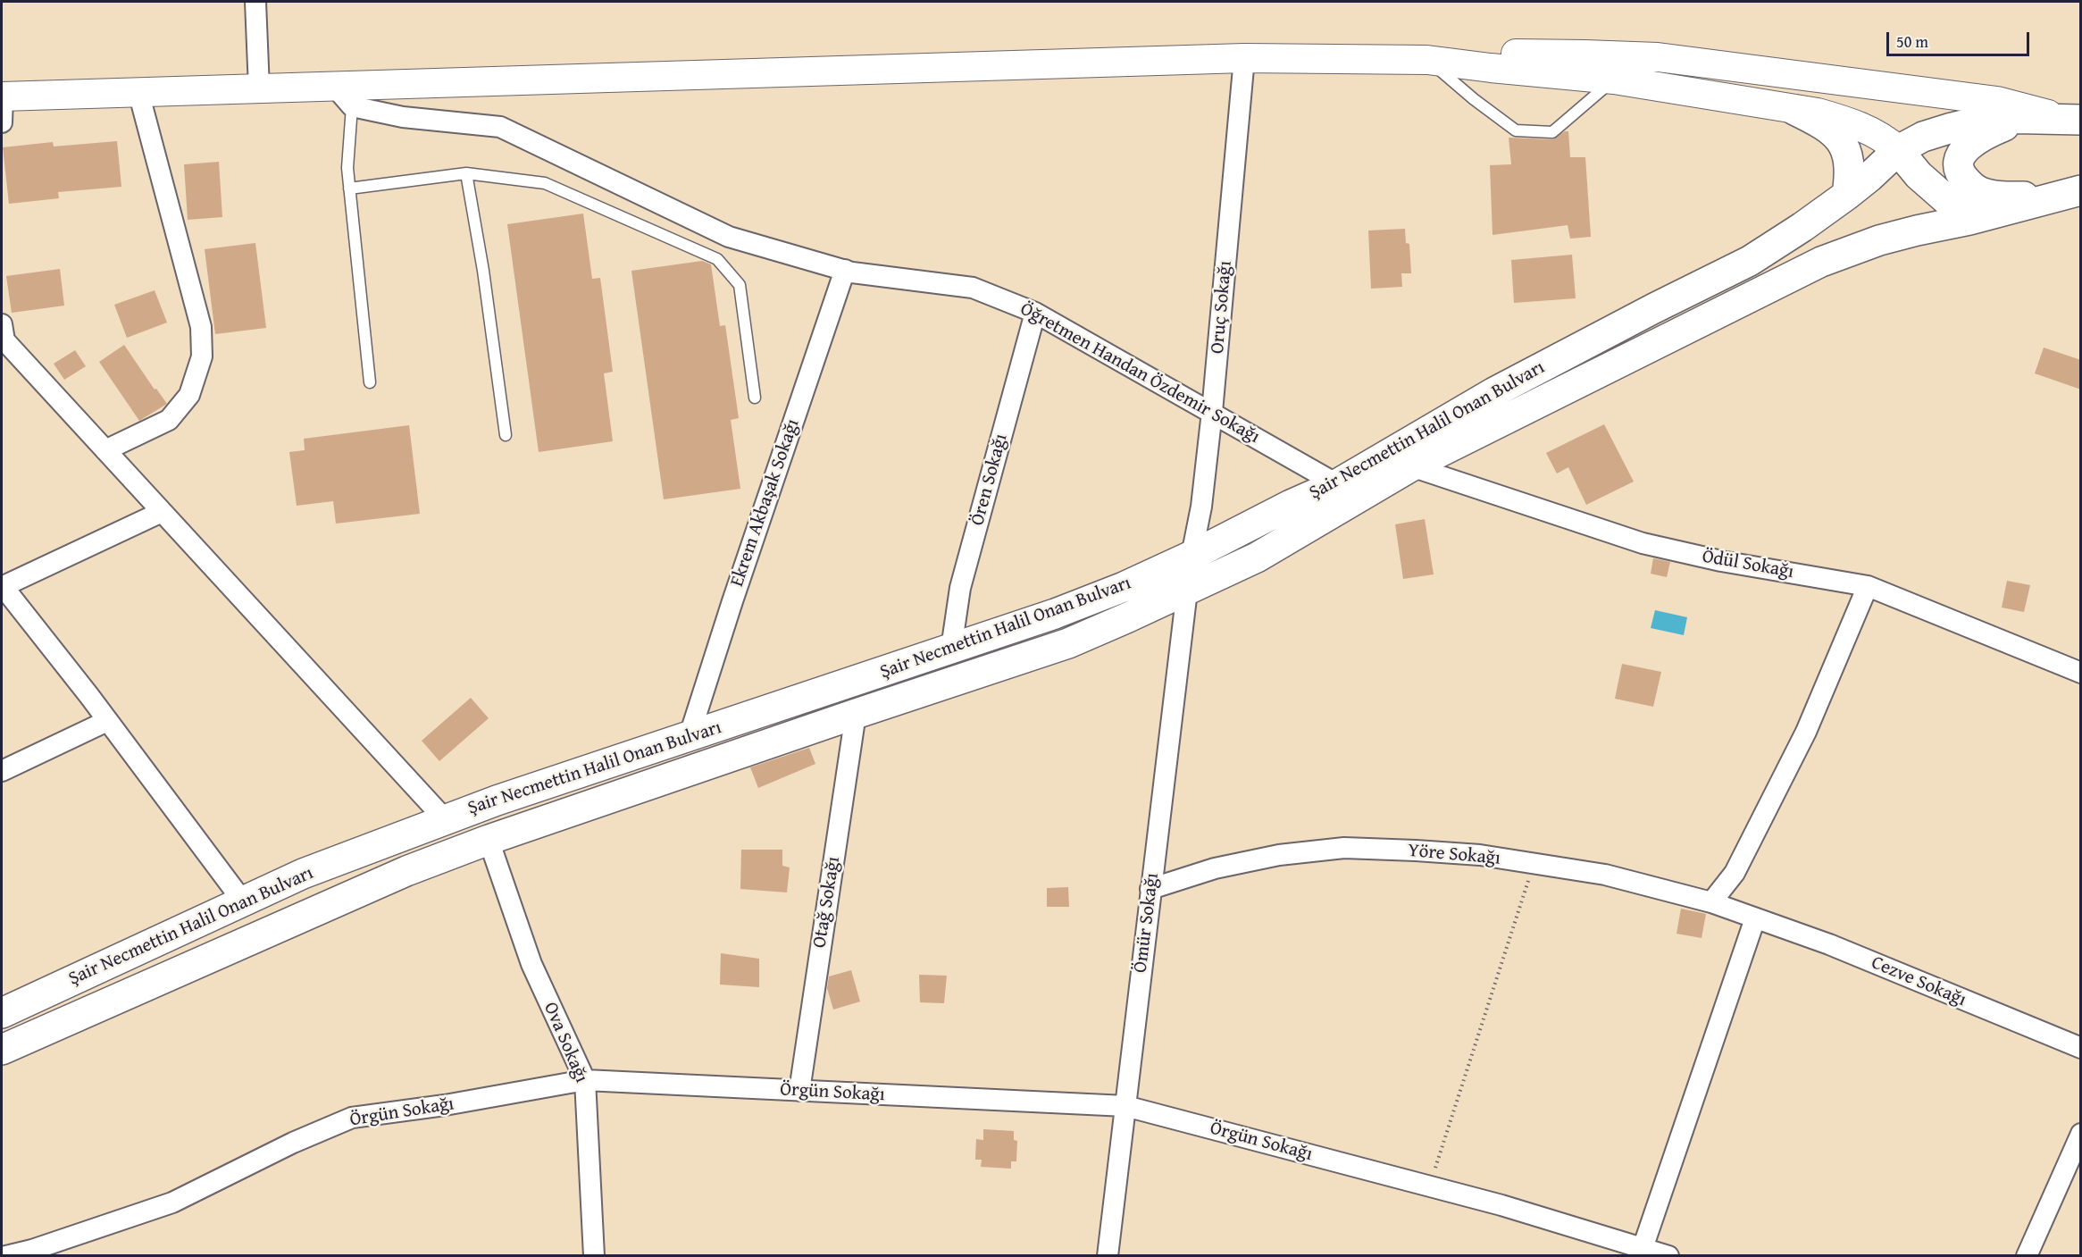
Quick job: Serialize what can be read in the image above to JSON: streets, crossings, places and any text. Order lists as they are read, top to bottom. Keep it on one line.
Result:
{"streets":{"main road":["Şair Necmettin Halil Onan Bulvarı"],"street":["Oruç Sokağı","Öğretmen Handan Özdemir Sokağı","Ören Sokağı","Ekrem Akbaşak Sokağı","Ödül Sokağı","Yöre Sokağı","Otağ Sokağı","Ömür Sokağı","Cezve Sokağı","Ova Sokağı","Örgün Sokağı"]},"crossings":[["Oruç Sokağı","Öğretmen Handan Özdemir Sokağı"],["Oruç Sokağı","Şair Necmettin Halil Onan Bulvarı"],["Öğretmen Handan Özdemir Sokağı","Şair Necmettin Halil Onan Bulvarı"],["Öğretmen Handan Özdemir Sokağı","Ören Sokağı"],["Öğretmen Handan Özdemir Sokağı","Ekrem Akbaşak Sokağı"],["Şair Necmettin Halil Onan Bulvarı","Ören Sokağı"],["Şair Necmettin Halil Onan Bulvarı","Ekrem Akbaşak Sokağı"],["Şair Necmettin Halil Onan Bulvarı","Ödül Sokağı"],["Şair Necmettin Halil Onan Bulvarı","Otağ Sokağı"],["Şair Necmettin Halil Onan Bulvarı","Ömür Sokağı"],["Şair Necmettin Halil Onan Bulvarı","Ova Sokağı"],["Yöre Sokağı","Ömür Sokağı"],["Yöre Sokağı","Cezve Sokağı"],["Otağ Sokağı","Örgün Sokağı"],["Ömür Sokağı","Örgün Sokağı"],["Ova Sokağı","Örgün Sokağı"]],"scale_bar":"50 m"}
